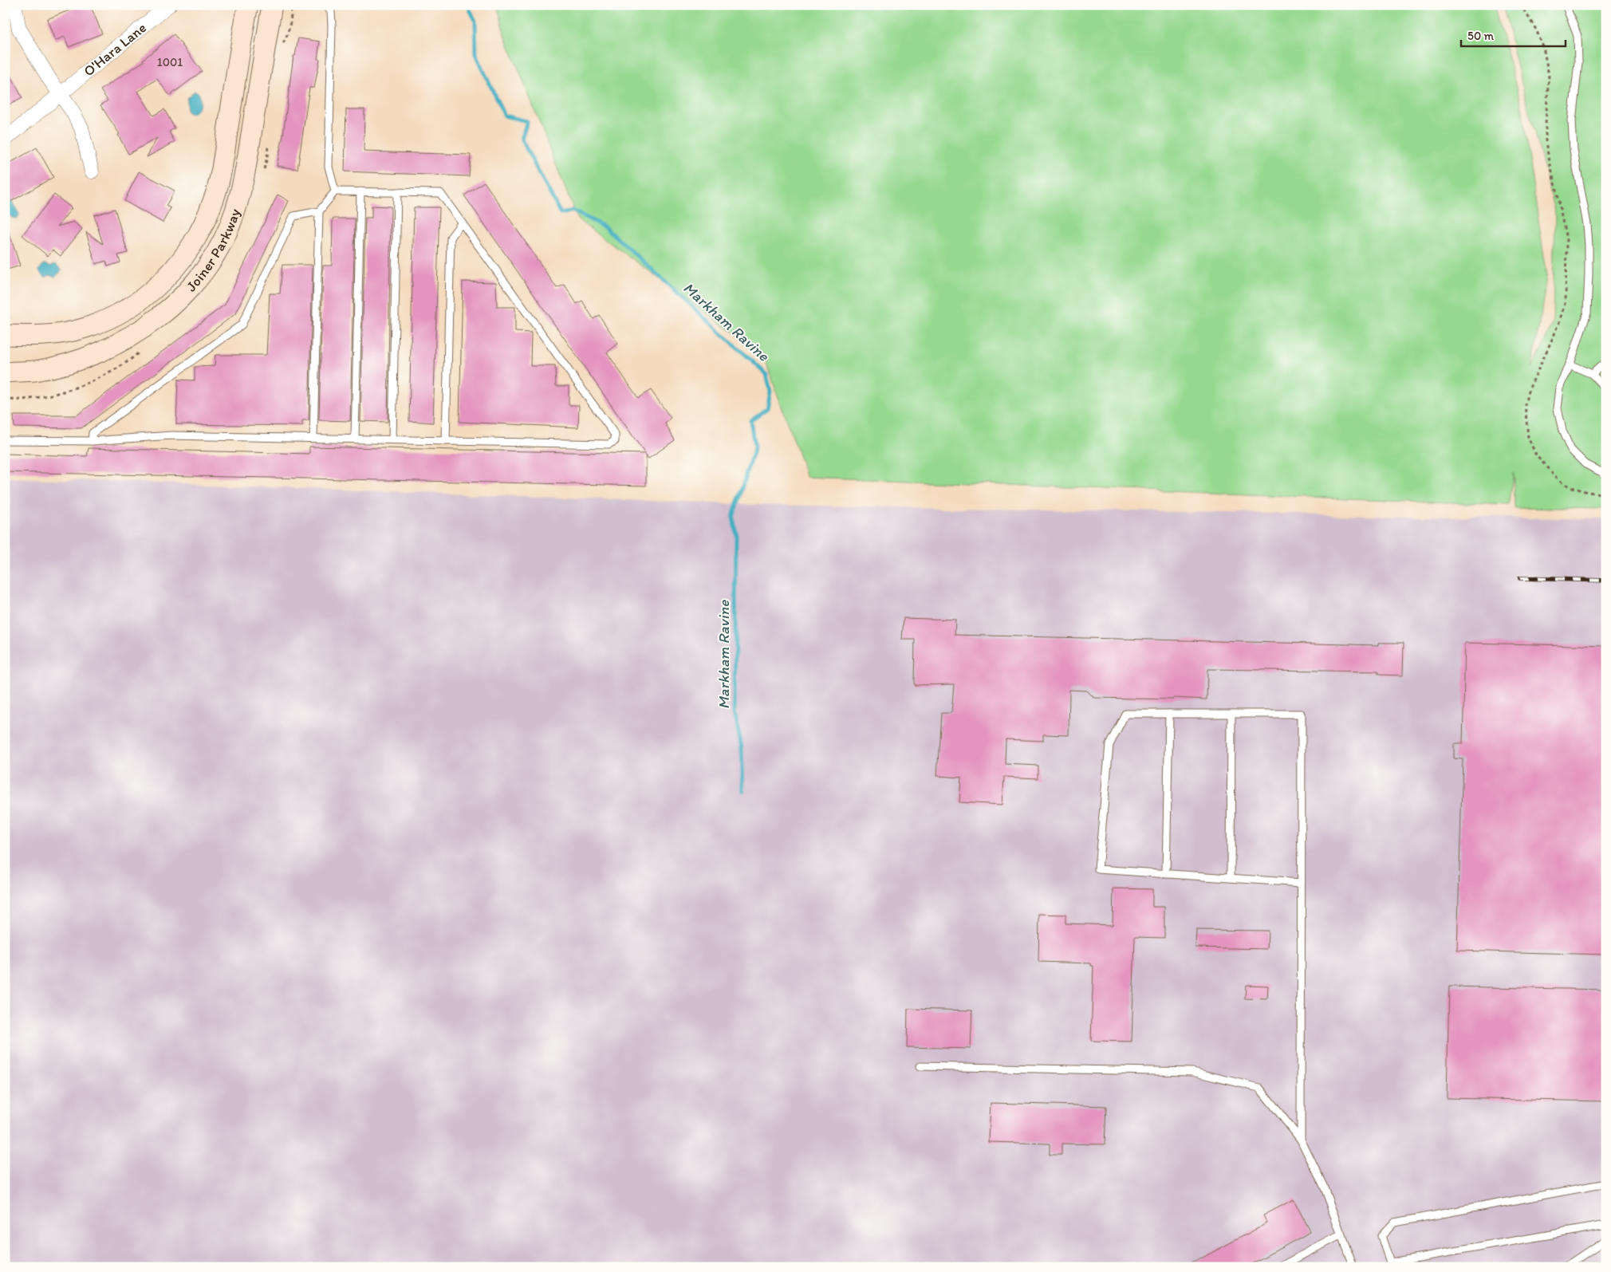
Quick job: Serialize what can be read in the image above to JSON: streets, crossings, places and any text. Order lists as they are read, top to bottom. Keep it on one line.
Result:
{"streets":{"street":["O'Hara Lane","Joiner Parkway"]},"water":["Markham Ravine"],"house_numbers":["1001"],"scale_bar":"50 m"}
